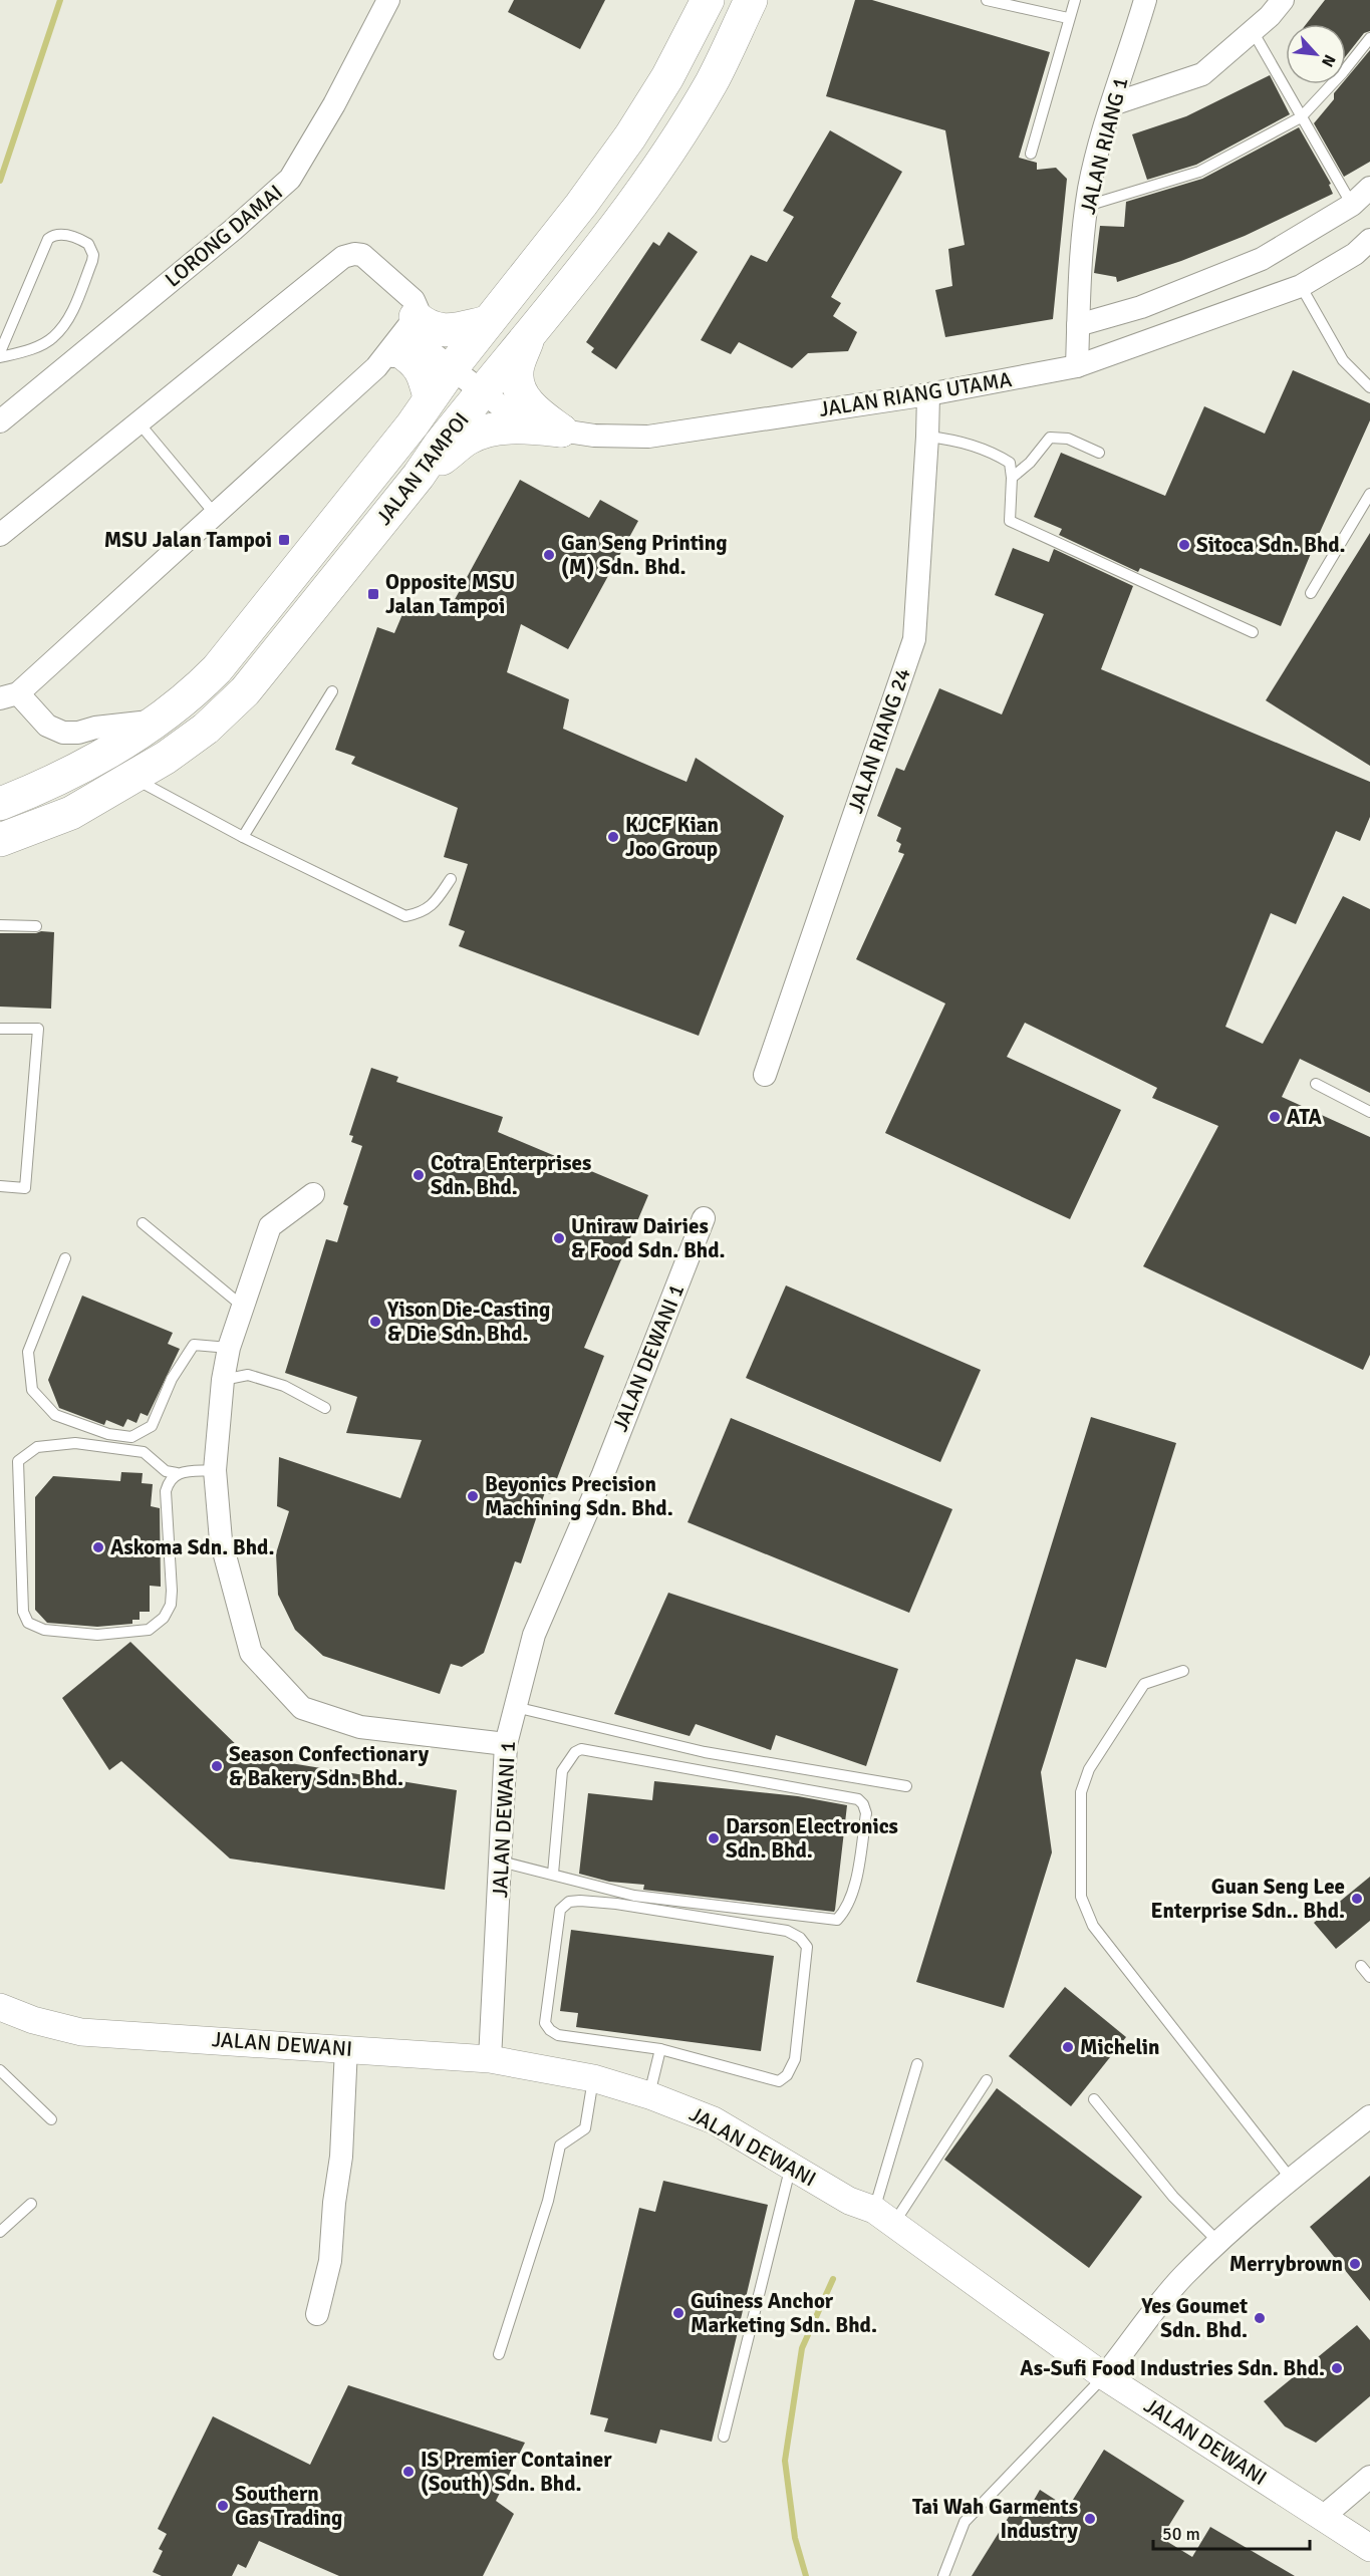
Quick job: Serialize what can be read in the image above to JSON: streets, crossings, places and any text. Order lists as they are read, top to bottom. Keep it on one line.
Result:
{"streets":{"main road":["JALAN TAMPOI"],"street":["JALAN RIANG 1","LORONG DAMAI","JALAN RIANG UTAMA","JALAN RIANG 24","JALAN DEWANI 1","JALAN DEWANI"]},"crossings":[["JALAN RIANG 1","JALAN RIANG UTAMA"],["JALAN RIANG UTAMA","JALAN TAMPOI"],["JALAN RIANG UTAMA","JALAN RIANG 24"],["JALAN DEWANI 1","JALAN DEWANI"]],"places":{"transit":["MSU Jalan Tampoi","Opposite MSU Jalan Tampoi"],"other":["Sitoca Sdn. Bhd.","Gan Seng Printing (M) Sdn. Bhd.","KJCF Kian Joo Group","ATA","Cotra Enterprises Sdn. Bhd.","Uniraw Dairies & Food Sdn. Bhd.","Yison Die-Casting & Die Sdn. Bhd.","Beyonics Precision Machining Sdn. Bhd.","Askoma Sdn. Bhd.","Season Confectionary & Bakery Sdn. Bhd.","Darson Electronics Sdn. Bhd.","Guan Seng Lee Enterprise Sdn.. Bhd.","Michelin","Merrybrown","Guiness Anchor Marketing Sdn. Bhd.","Yes Goumet Sdn. Bhd.","As-Sufi Food Industries Sdn. Bhd.","IS Premier Container (South) Sdn. Bhd.","Southern Gas Trading","Tai Wah Garments Industry"]},"scale_bar":"50 m","north":"bottom right"}
